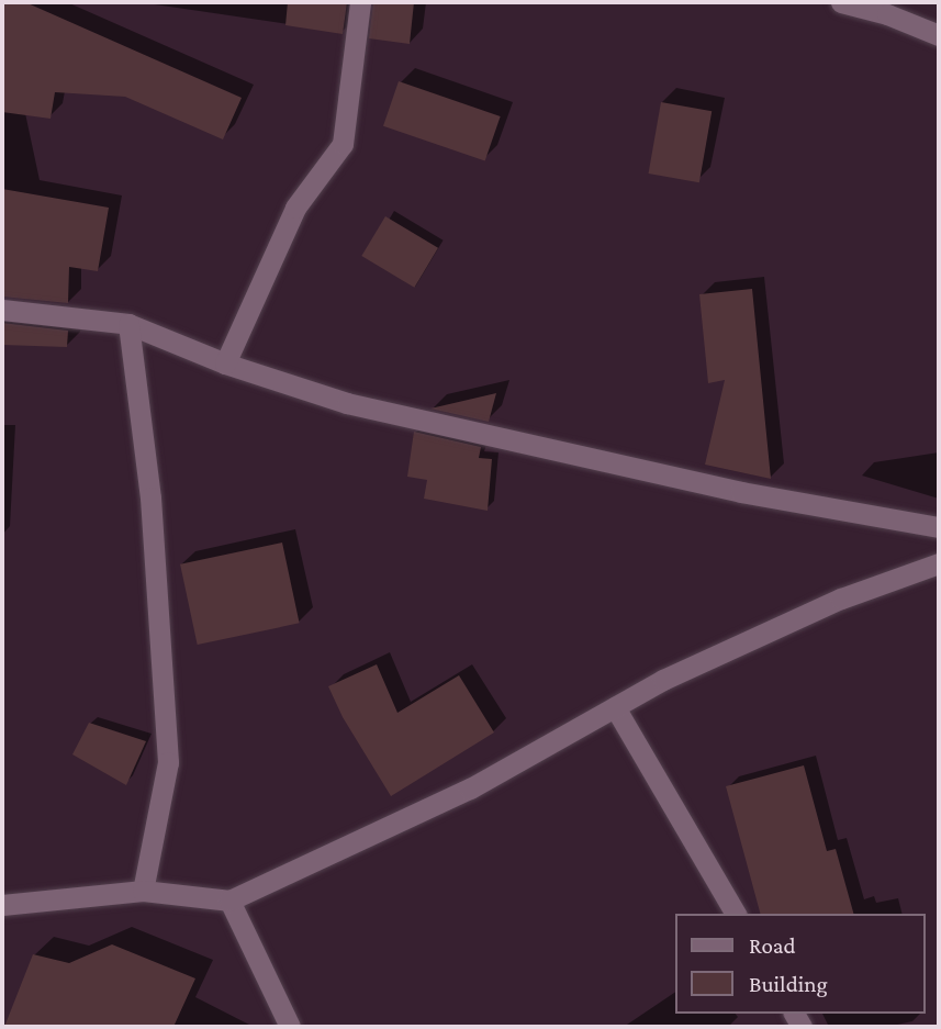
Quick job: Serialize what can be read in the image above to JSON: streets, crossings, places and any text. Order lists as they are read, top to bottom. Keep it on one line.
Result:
{"legend":["Road","Building"]}
